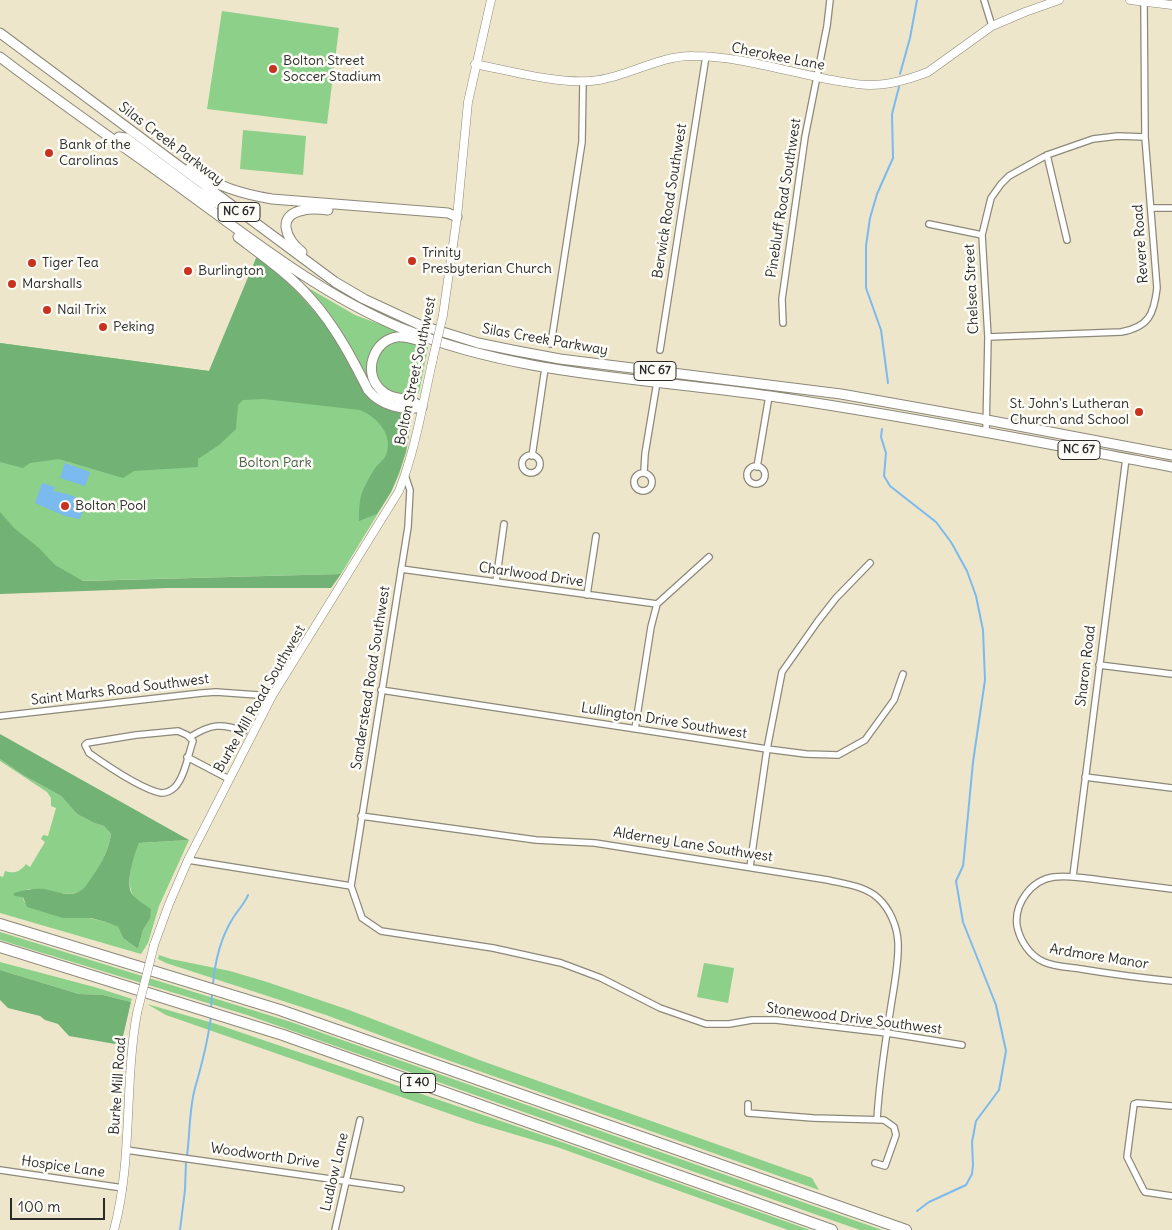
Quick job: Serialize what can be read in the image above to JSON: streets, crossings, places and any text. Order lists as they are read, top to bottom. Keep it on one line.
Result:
{"streets":{"highway":["I 40"],"main road":["Silas Creek Parkway","NC 67"],"street":["Cherokee Lane","Pinebluff Road Southwest","Berwick Road Southwest","Revere Road","Chelsea Street","Bolton Street Southwest","Charlwood Drive","Sharon Road","Sanderstead Road Southwest","Saint Marks Road Southwest","Burke Mill Road Southwest","Lullington Drive Southwest","Alderney Lane Southwest","Ardmore Manor","Stonewood Drive Southwest","Burke Mill Road","Woodworth Drive","Hospice Lane","Ludlow Lane"]},"crossings":[["Cherokee Lane","Pinebluff Road Southwest"],["Cherokee Lane","Berwick Road Southwest"],["Cherokee Lane","Bolton Street Southwest"],["Silas Creek Parkway","Chelsea Street"],["Silas Creek Parkway","Sharon Road"],["Revere Road","Chelsea Street"],["Bolton Street Southwest","Sanderstead Road Southwest"],["Bolton Street Southwest","Burke Mill Road Southwest"],["Charlwood Drive","Sanderstead Road Southwest"],["Sharon Road","Ardmore Manor"],["Sanderstead Road Southwest","Burke Mill Road Southwest"],["Sanderstead Road Southwest","Lullington Drive Southwest"],["Sanderstead Road Southwest","Alderney Lane Southwest"],["Sanderstead Road Southwest","Stonewood Drive Southwest"],["Saint Marks Road Southwest","Burke Mill Road Southwest"],["Burke Mill Road Southwest","Burke Mill Road"],["Alderney Lane Southwest","Stonewood Drive Southwest"],["Burke Mill Road","Woodworth Drive"],["Burke Mill Road","Hospice Lane"],["Woodworth Drive","Ludlow Lane"]],"parks":["Bolton Park"],"places":["Bolton Street Soccer Stadium","Bank of the Carolinas","Trinity Presbyterian Church","Tiger Tea","Burlington","Marshalls","Nail Trix","Peking","St. John's Lutheran Church and School","Bolton Pool"],"scale_bar":"100 m"}
